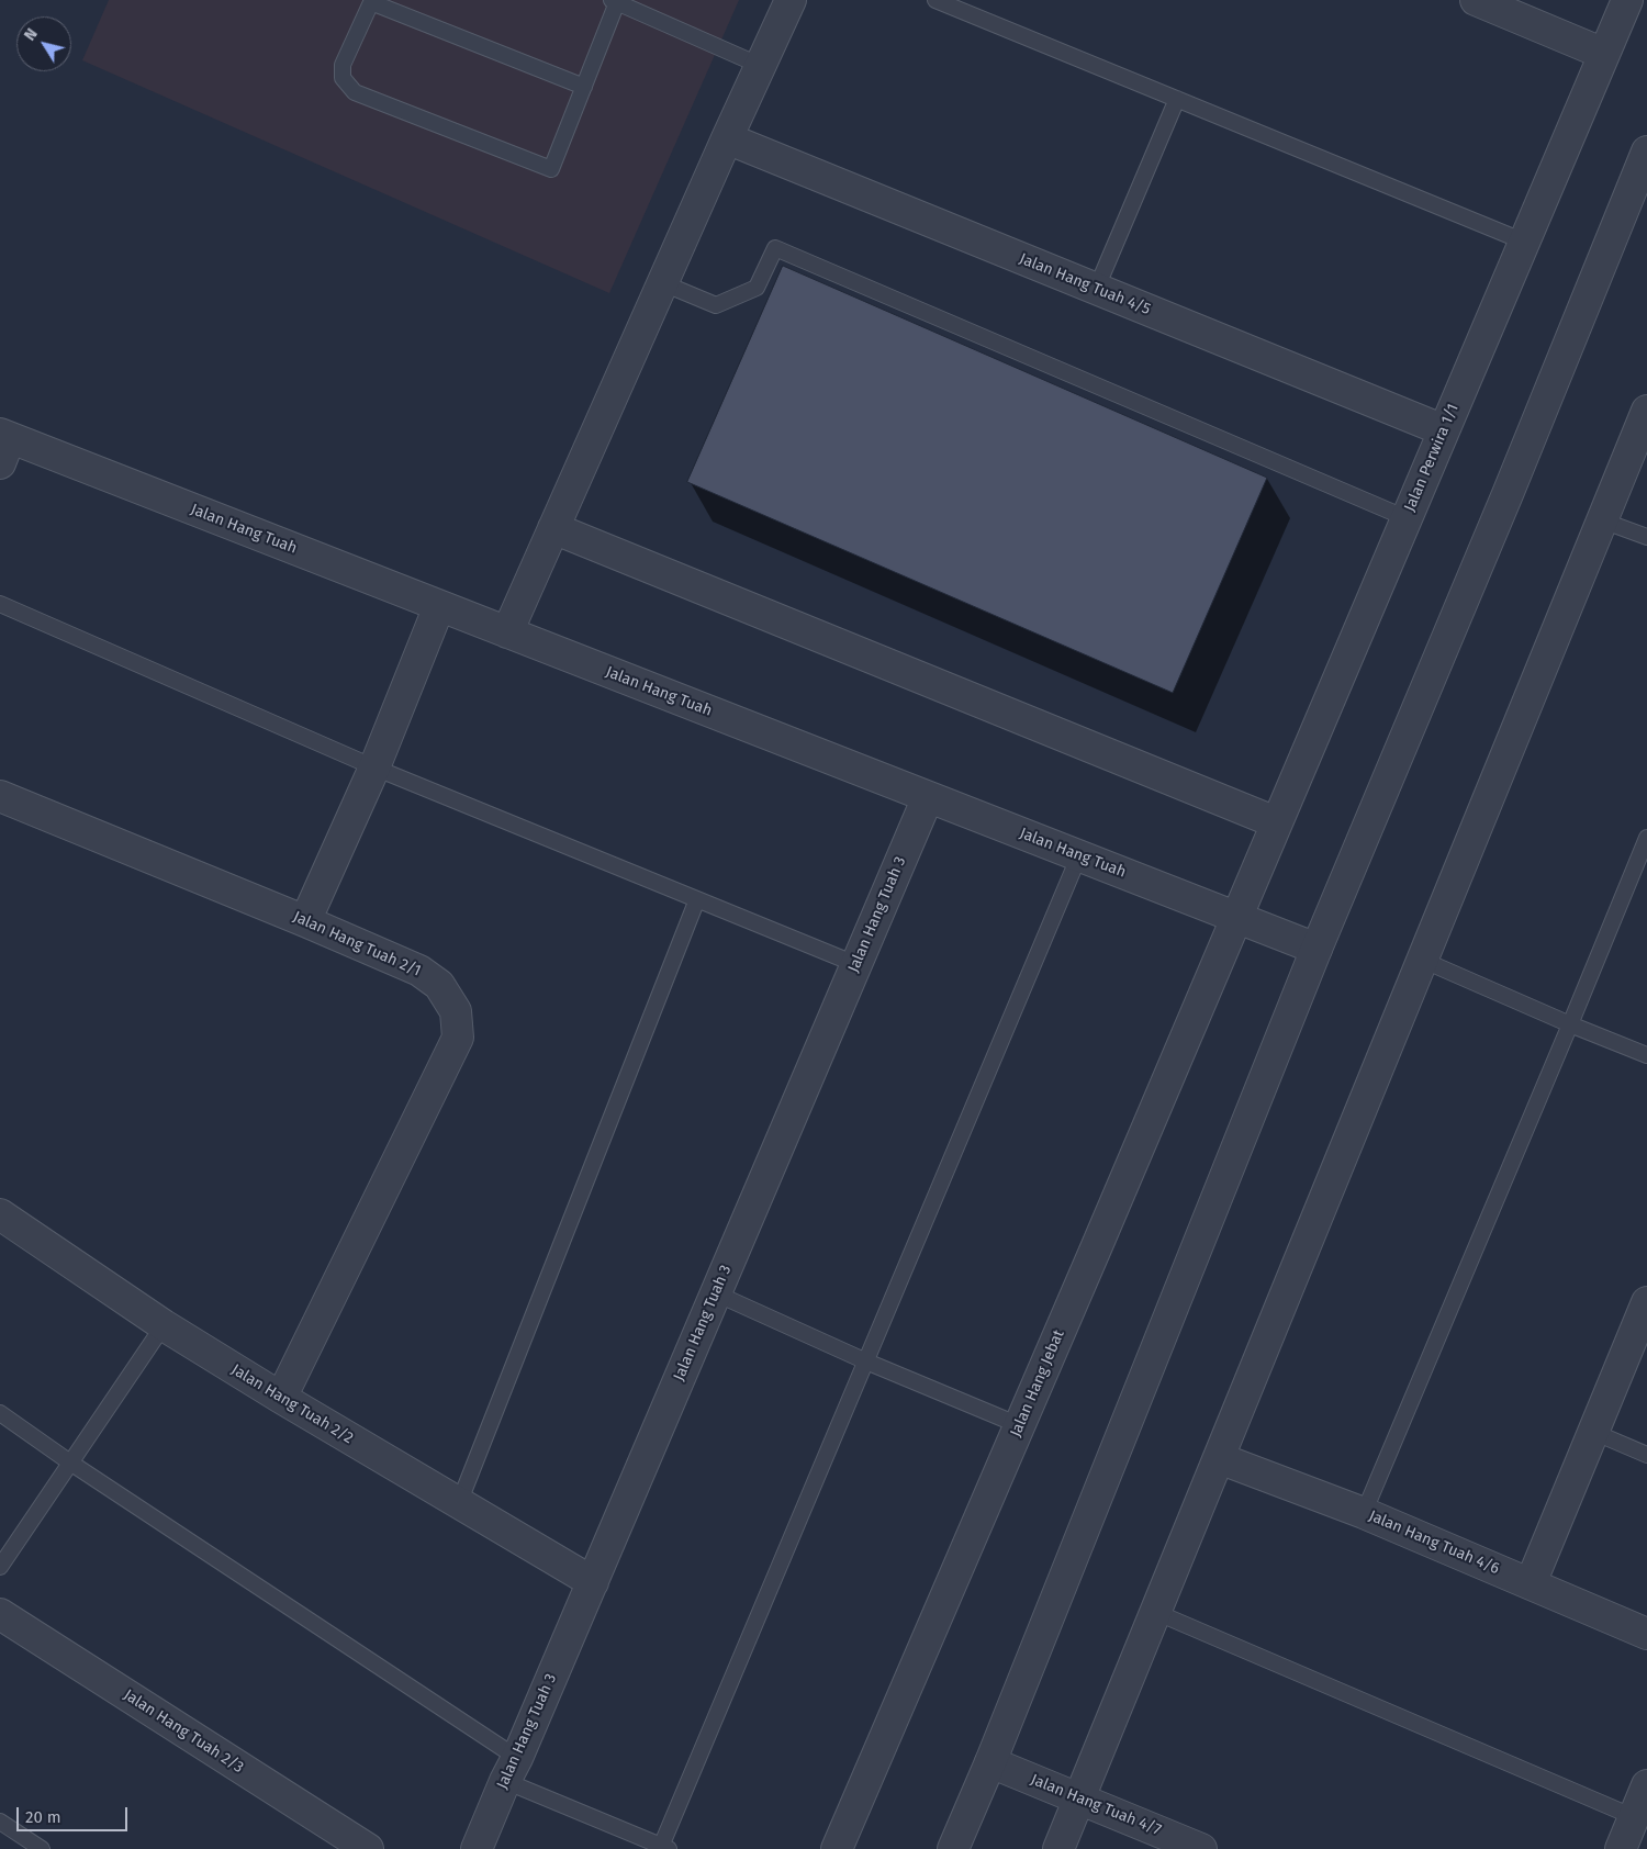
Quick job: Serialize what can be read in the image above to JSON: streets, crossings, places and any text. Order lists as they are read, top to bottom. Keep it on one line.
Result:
{"streets":{"street":["Jalan Hang Tuah 4/5","Jalan Perwira 1/1","Jalan Hang Tuah","Jalan Hang Tuah 3","Jalan Hang Tuah 2/1","Jalan Hang Jebat","Jalan Hang Tuah 2/2","Jalan Hang Tuah 4/6","Jalan Hang Tuah 2/3","Jalan Hang Tuah 4/7"]},"crossings":[["Jalan Hang Tuah 4/5","Jalan Perwira 1/1"],["Jalan Perwira 1/1","Jalan Hang Tuah"],["Jalan Perwira 1/1","Jalan Hang Jebat"],["Jalan Hang Tuah","Jalan Hang Tuah 3"],["Jalan Hang Tuah","Jalan Hang Jebat"],["Jalan Hang Tuah 3","Jalan Hang Tuah 2/2"],["Jalan Hang Tuah 2/1","Jalan Hang Tuah 2/2"]],"scale_bar":"20 m","north":"top left"}
